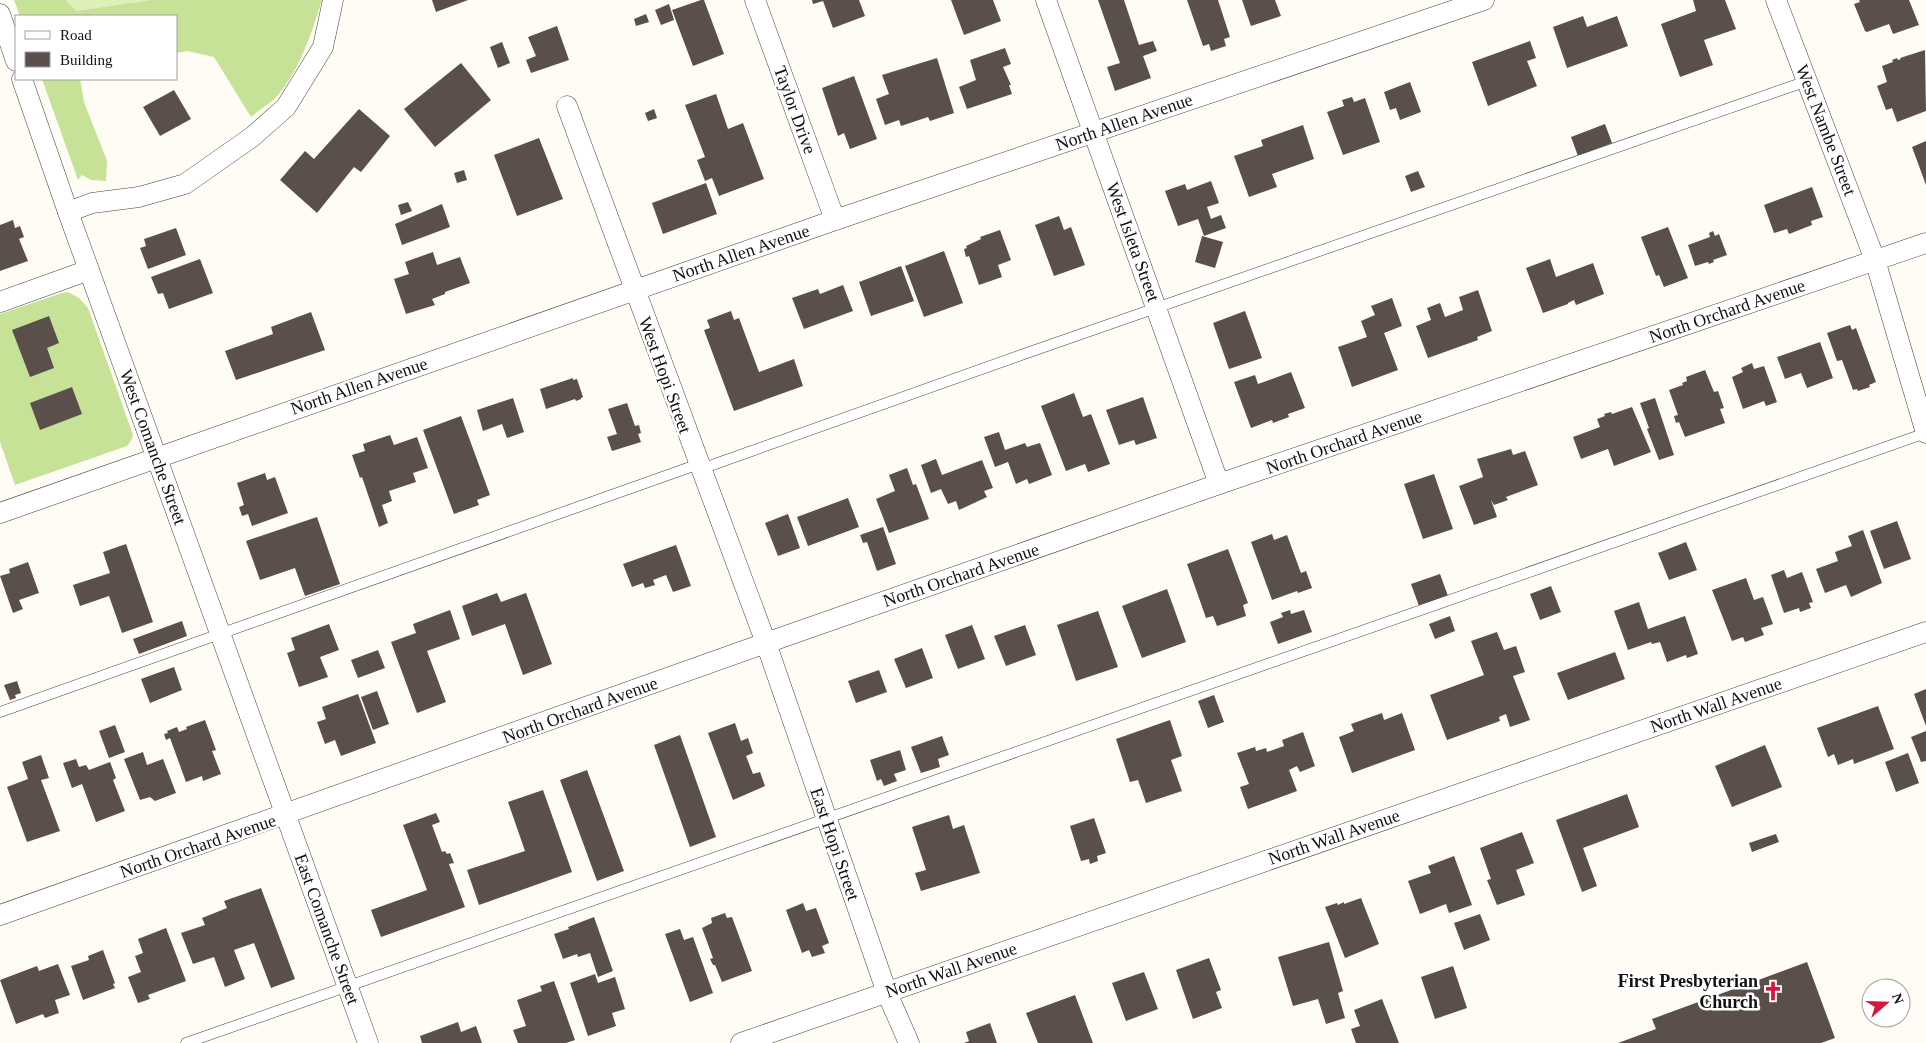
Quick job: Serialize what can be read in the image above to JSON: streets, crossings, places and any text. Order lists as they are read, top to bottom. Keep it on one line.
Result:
{"streets":{"street":["Taylor Drive","North Allen Avenue","West Nambe Street","West Isleta Street","North Orchard Avenue","West Hopi Street","West Comanche Street","North Wall Avenue","East Hopi Street","East Comanche Street"]},"crossings":[["Taylor Drive","North Allen Avenue"],["North Allen Avenue","West Isleta Street"],["North Allen Avenue","West Hopi Street"],["North Allen Avenue","West Comanche Street"],["West Nambe Street","North Orchard Avenue"],["West Isleta Street","North Orchard Avenue"],["North Orchard Avenue","West Hopi Street"],["North Orchard Avenue","West Comanche Street"],["North Orchard Avenue","East Hopi Street"],["North Orchard Avenue","East Comanche Street"],["West Hopi Street","East Hopi Street"],["West Comanche Street","East Comanche Street"],["North Wall Avenue","East Hopi Street"]],"places":{"church":["First Presbyterian Church"]},"legend":["Road","Building"],"north":"right"}
